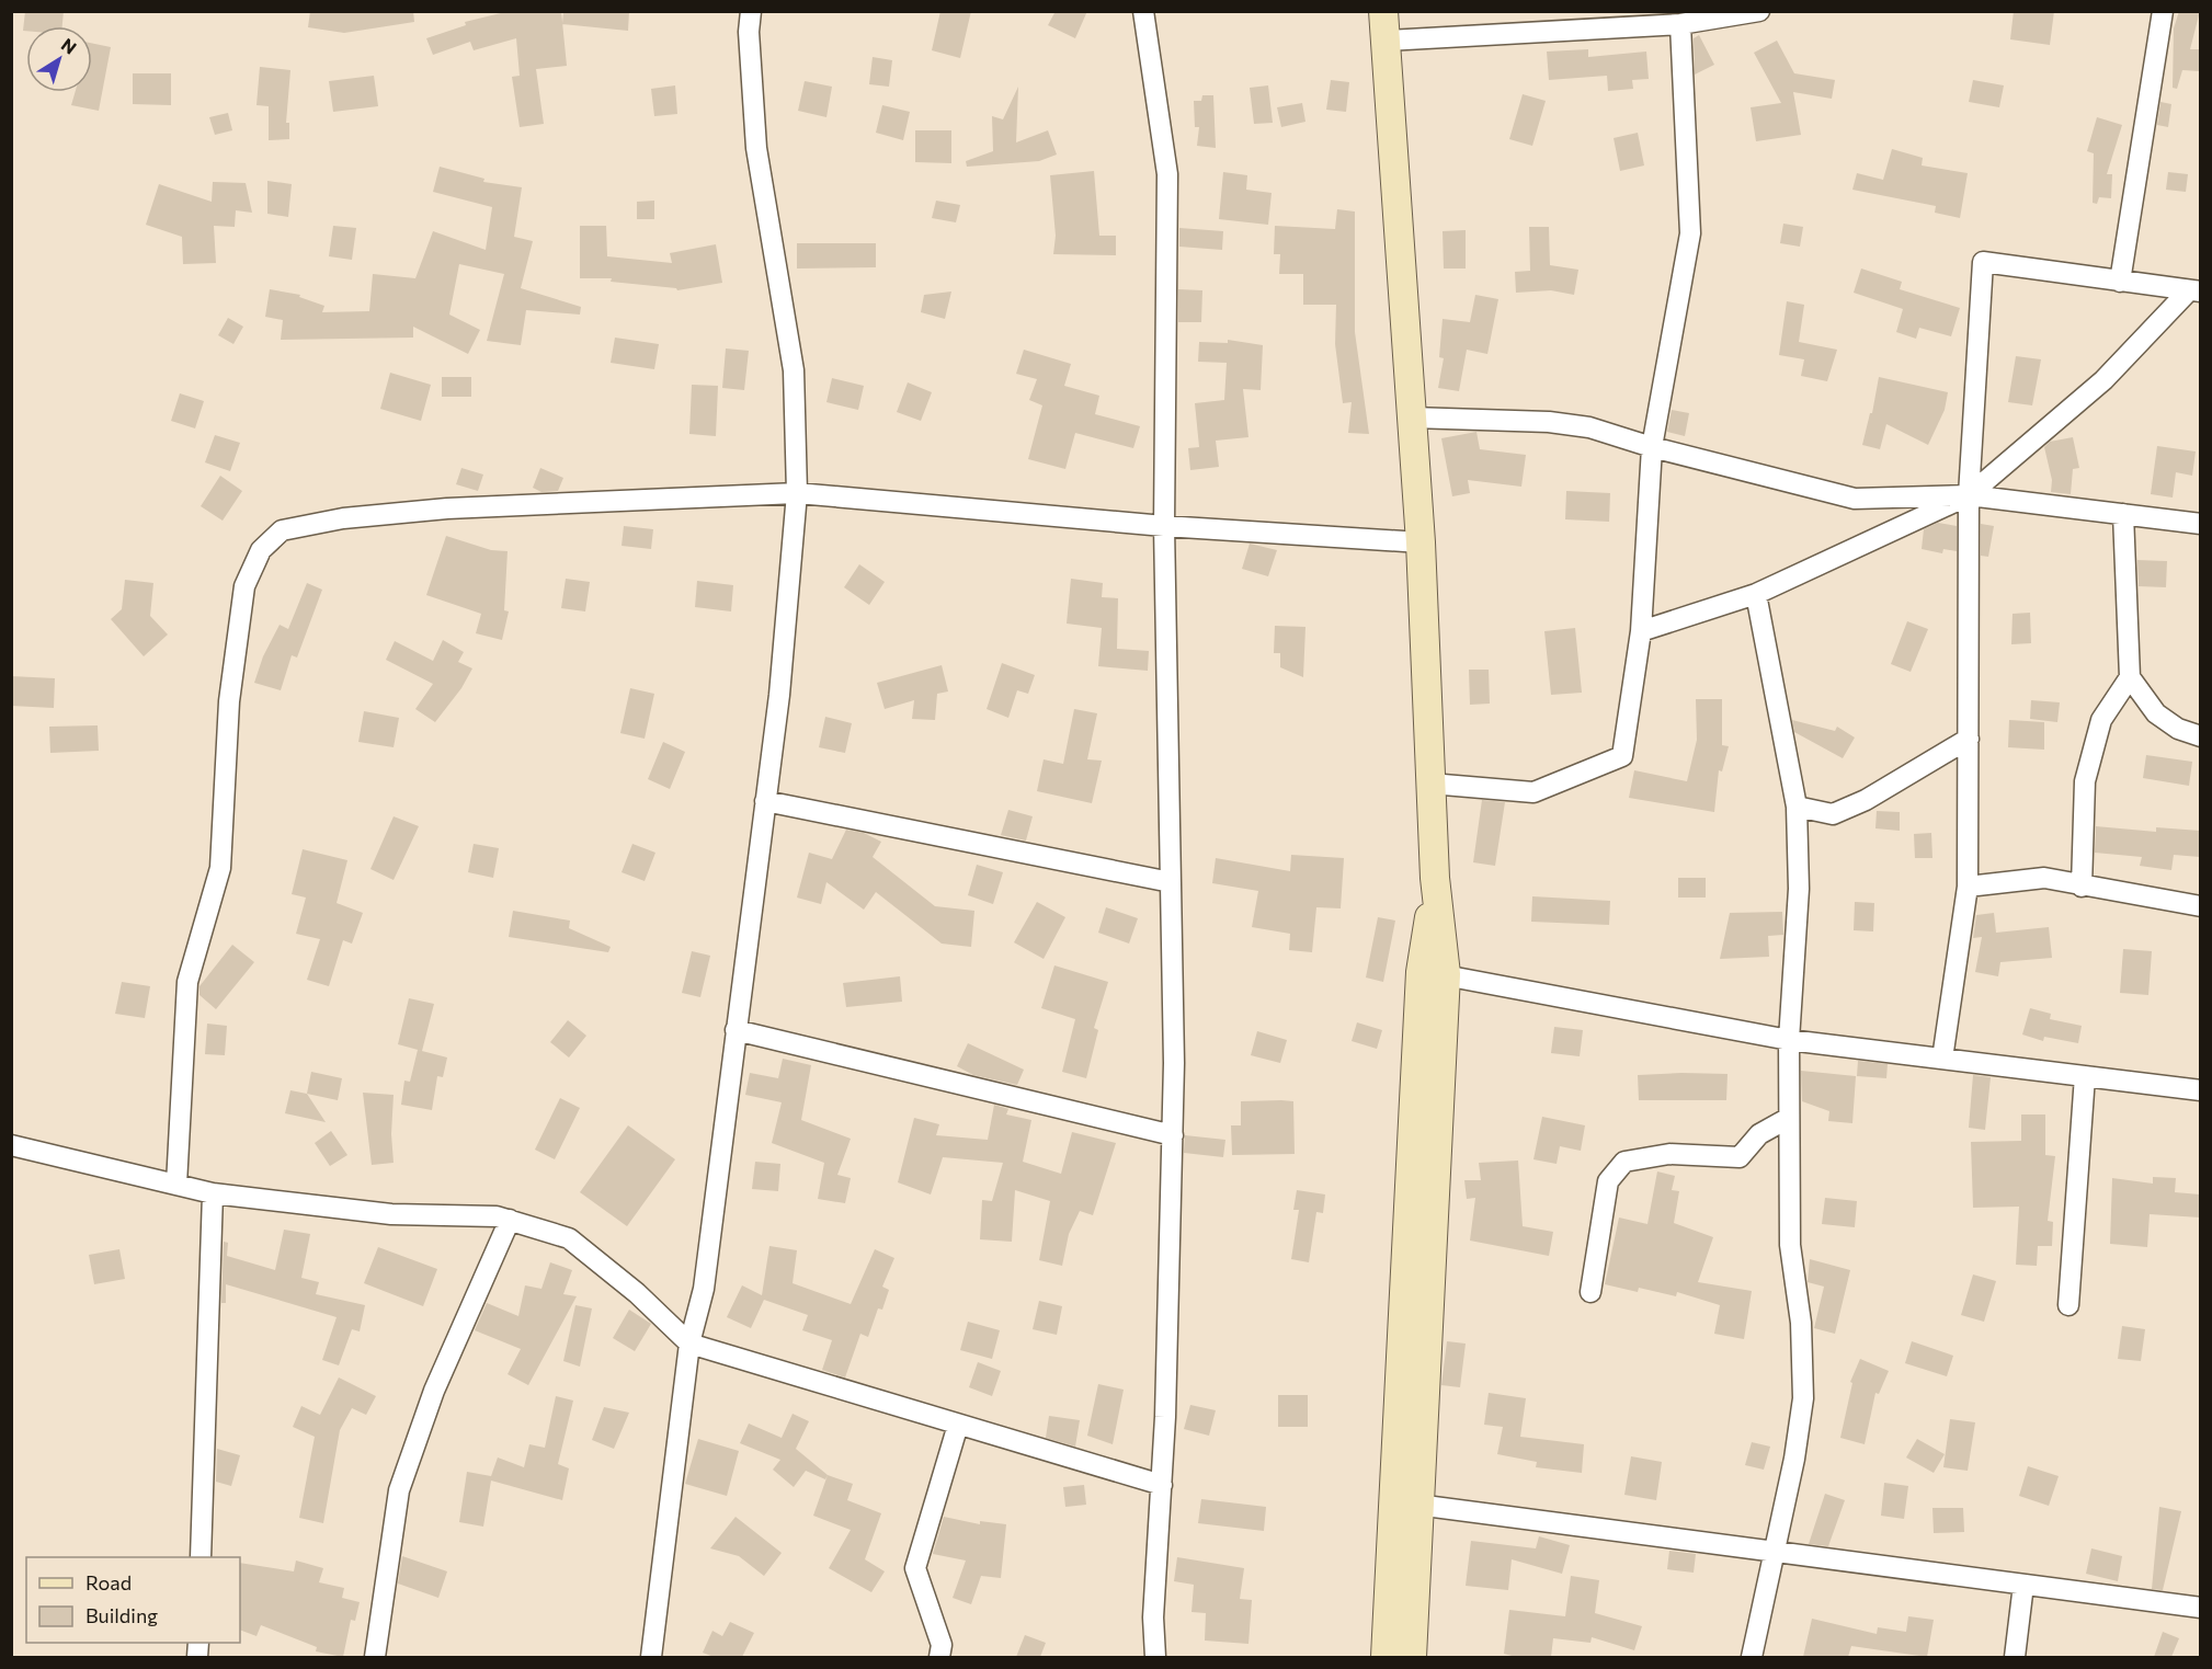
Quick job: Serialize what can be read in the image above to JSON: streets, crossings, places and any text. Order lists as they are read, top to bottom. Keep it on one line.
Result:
{"legend":["Road","Building"],"north":"top right"}
